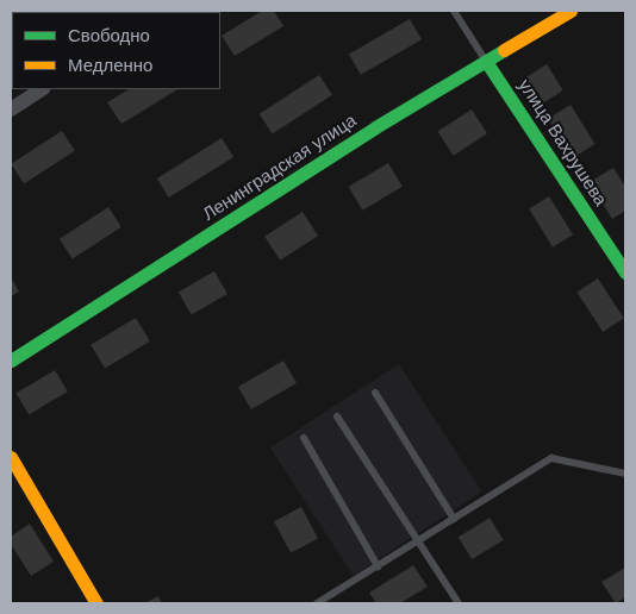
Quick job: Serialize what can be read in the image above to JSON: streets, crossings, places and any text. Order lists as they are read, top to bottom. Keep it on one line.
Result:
{"streets":{"street":["улица Вахрушева","Ленинградская улица"]},"crossings":[["улица Вахрушева","Ленинградская улица"]],"legend":["Свободно","Медленно"]}
